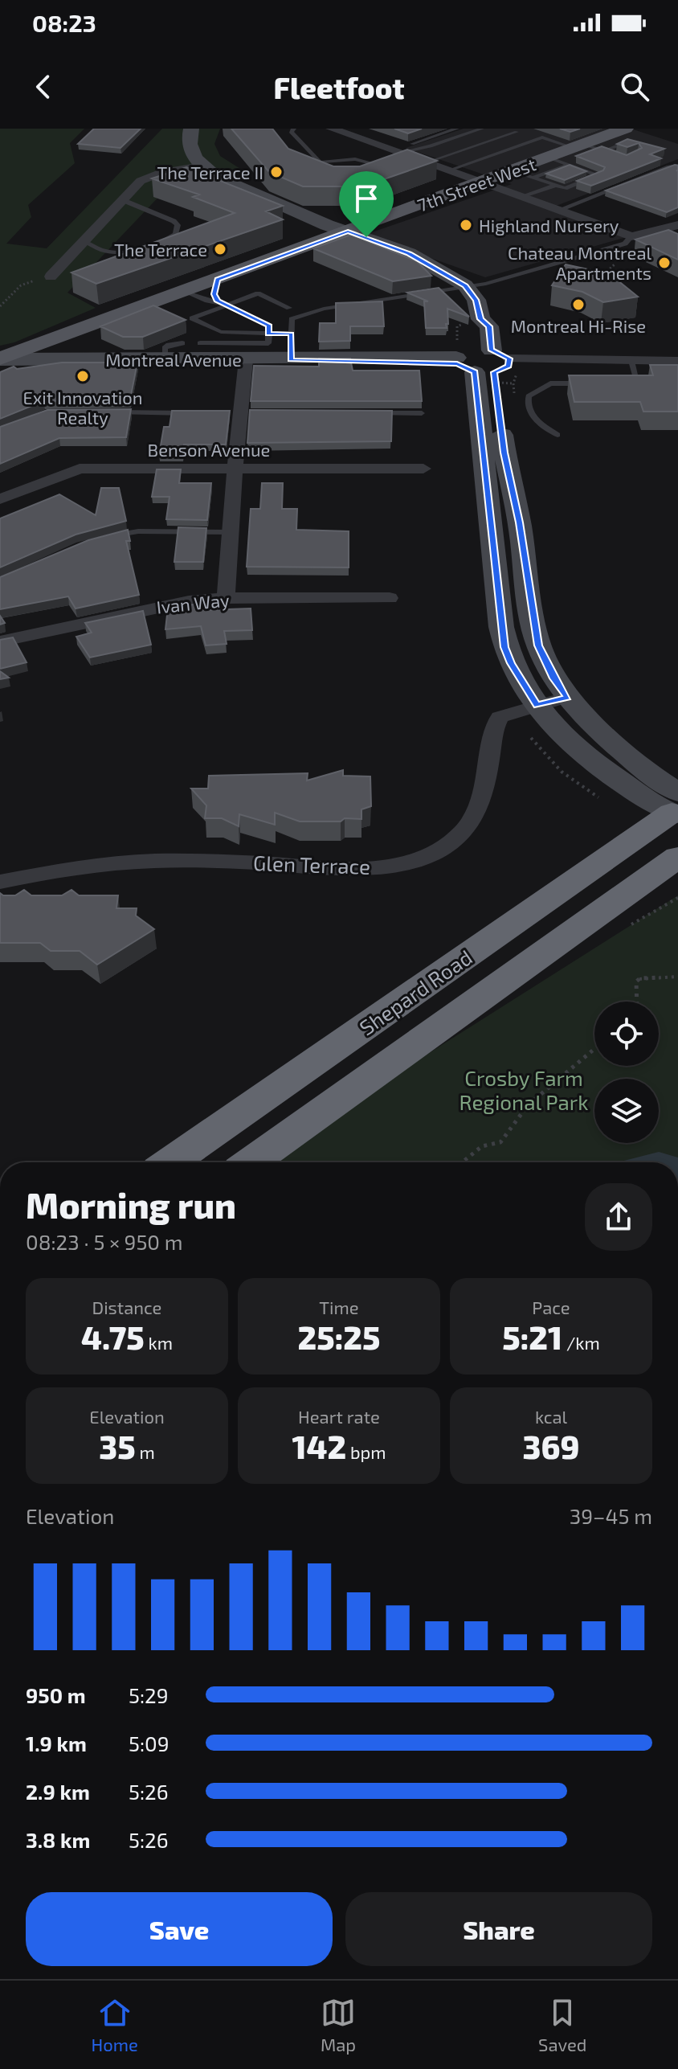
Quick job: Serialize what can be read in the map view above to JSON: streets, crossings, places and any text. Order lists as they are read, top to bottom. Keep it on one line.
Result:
{"streets":{"highway":["Shepard Road"],"main road":["7th Street West"],"street":["Montreal Avenue","Benson Avenue","Ivan Way","Glen Terrace"]},"crossings":[["7th Street West","Montreal Avenue"]],"parks":["Crosby Farm Regional Park"],"places":["The Terrace II","Highland Nursery","The Terrace","Chateau Montreal Apartments","Montreal Hi-Rise","Exit Innovation Realty"],"page":{"status":"08:23","header":"Fleetfoot","heading":["Morning run","08:23 · 5 × 950 m"],"stats":[["Distance","4.75 km"],["Time","25:25"],["Pace","5:21 /km"],["Elevation","35 m"],["Heart rate","142 bpm"],["kcal","369"]],"chart":["Elevation","39–45 m"],"list":[{"name":"950 m","note":"5:29"},{"name":"1.9 km","note":"5:09"},{"name":"2.9 km","note":"5:26"},{"name":"3.8 km","note":"5:26"}],"buttons":["Save","Share"],"tabs":["Home","Map","Saved"]}}
